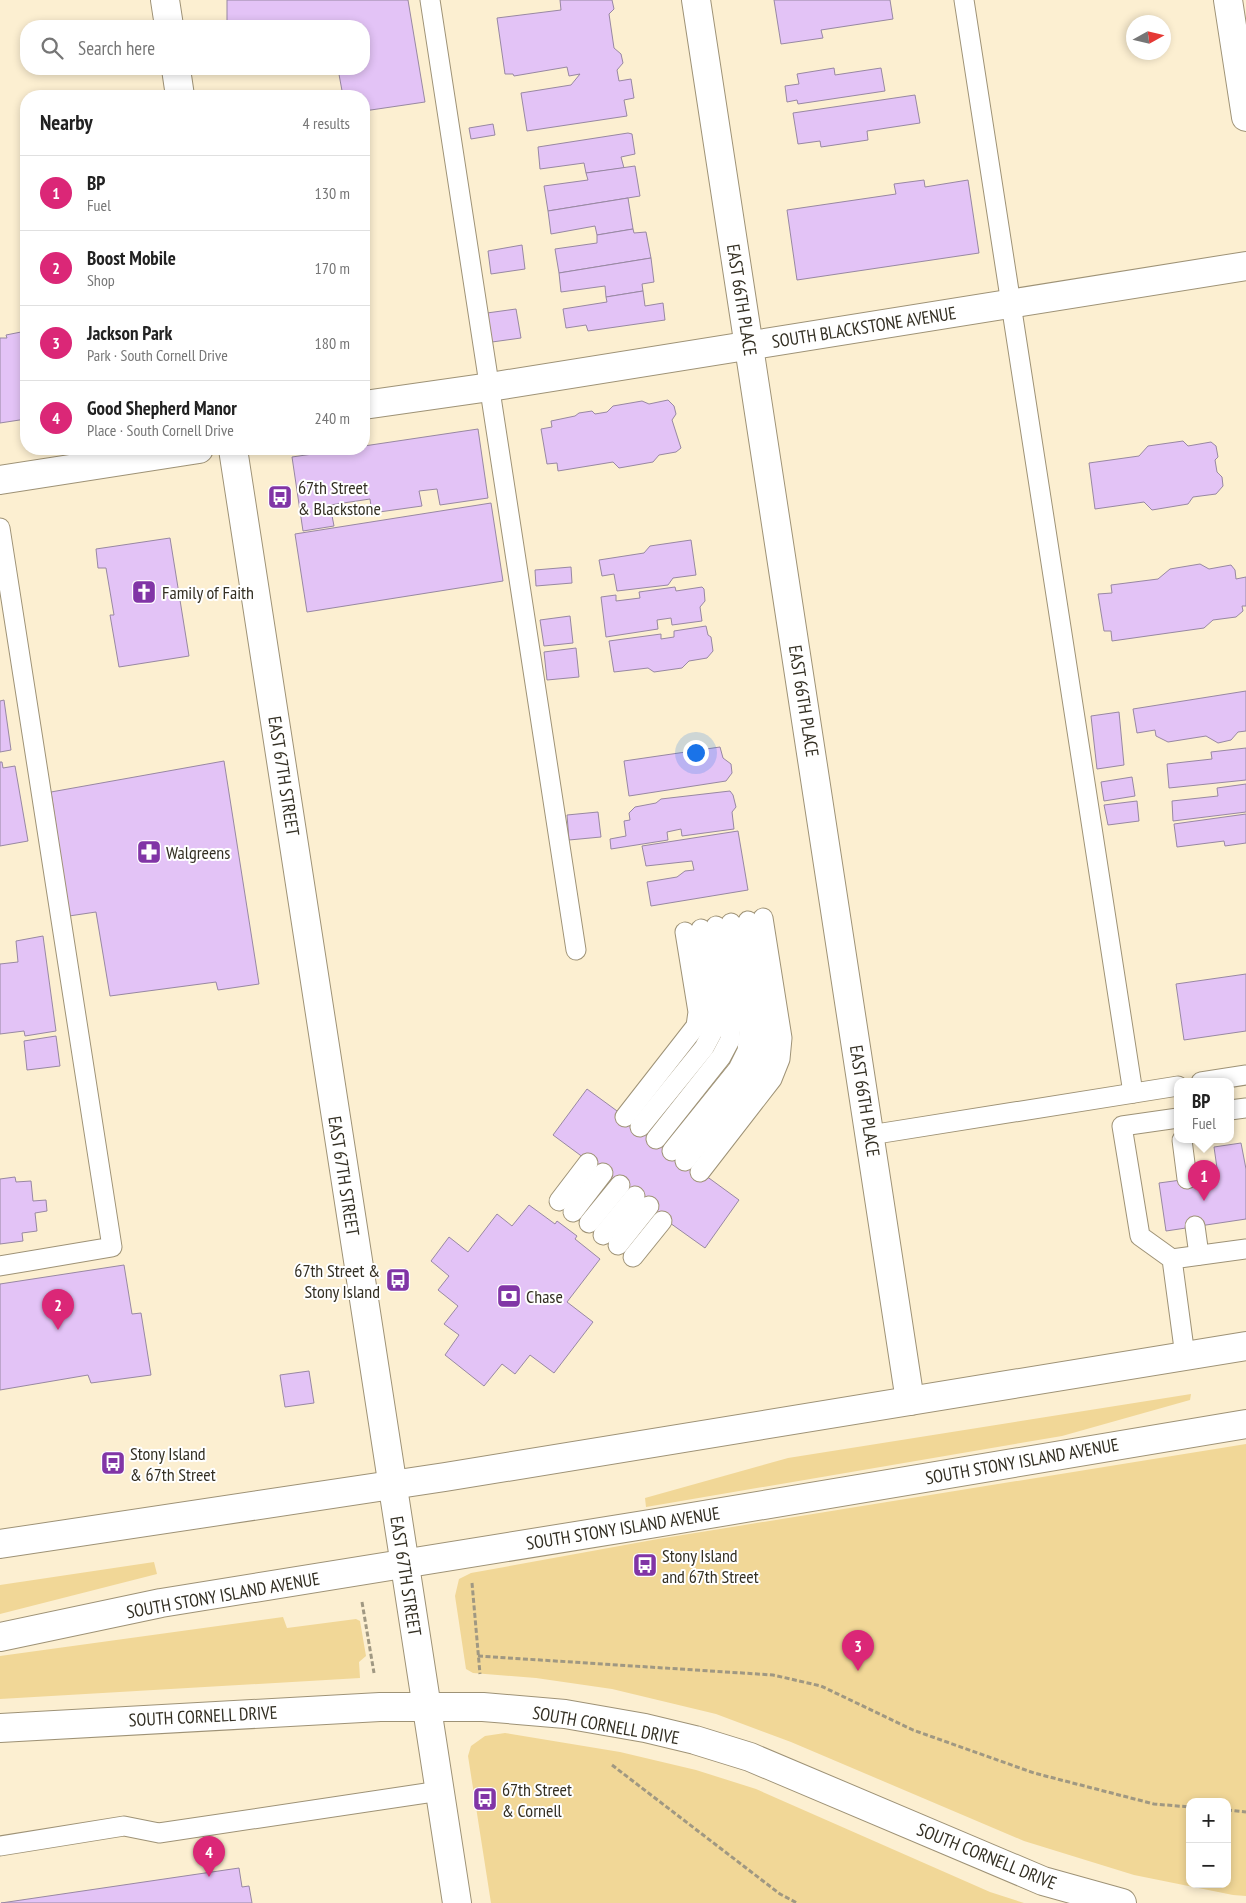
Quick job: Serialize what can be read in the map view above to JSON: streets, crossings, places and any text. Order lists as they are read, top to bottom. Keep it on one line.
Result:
{"streets":{"main road":["EAST 66TH PLACE","SOUTH BLACKSTONE AVENUE","EAST 67TH STREET","SOUTH STONY ISLAND AVENUE","SOUTH CORNELL DRIVE"]},"crossings":[["EAST 66TH PLACE","SOUTH BLACKSTONE AVENUE"],["EAST 67TH STREET","SOUTH STONY ISLAND AVENUE"],["EAST 67TH STREET","SOUTH CORNELL DRIVE"]],"places":{"bus stop":["67th Street & Blackstone","67th Street & Stony Island","Stony Island & 67th Street","Stony Island and 67th Street","67th Street & Cornell"],"church":["Family of Faith"],"pharmacy":["Walgreens"],"bank":["Chase"]},"north":"right","page":{"search":"Search here","heading":["Nearby","4 results"],"list":[{"mark":"1","name":"BP","note":"Fuel","value":"130 m"},{"mark":"2","name":"Boost Mobile","note":"Shop","value":"170 m"},{"mark":"3","name":"Jackson Park","note":"Park · South Cornell Drive","value":"180 m"},{"mark":"4","name":"Good Shepherd Manor","note":"Place · South Cornell Drive","value":"240 m"}],"popup":["BP","Fuel"],"pins":["1","2","3","4"],"map_buttons":["+","−"]}}
